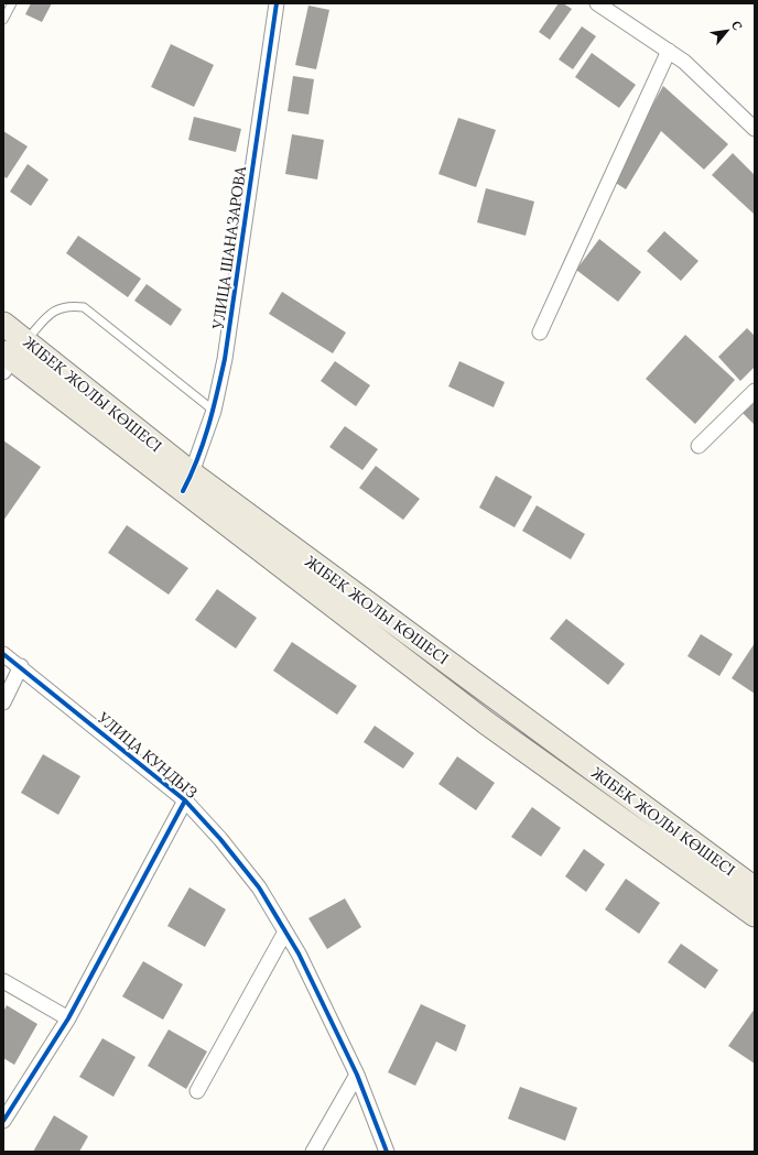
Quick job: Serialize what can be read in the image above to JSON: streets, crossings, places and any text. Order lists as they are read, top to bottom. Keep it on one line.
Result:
{"streets":{"main road":["ЖІБЕК ЖОЛЫ КӨШЕСІ"],"street":["УЛИЦА ШАНАЗАРОВА","УЛИЦА КУНДЫЗ"]},"crossings":[["УЛИЦА ШАНАЗАРОВА","ЖІБЕК ЖОЛЫ КӨШЕСІ"]],"north":"top right"}
